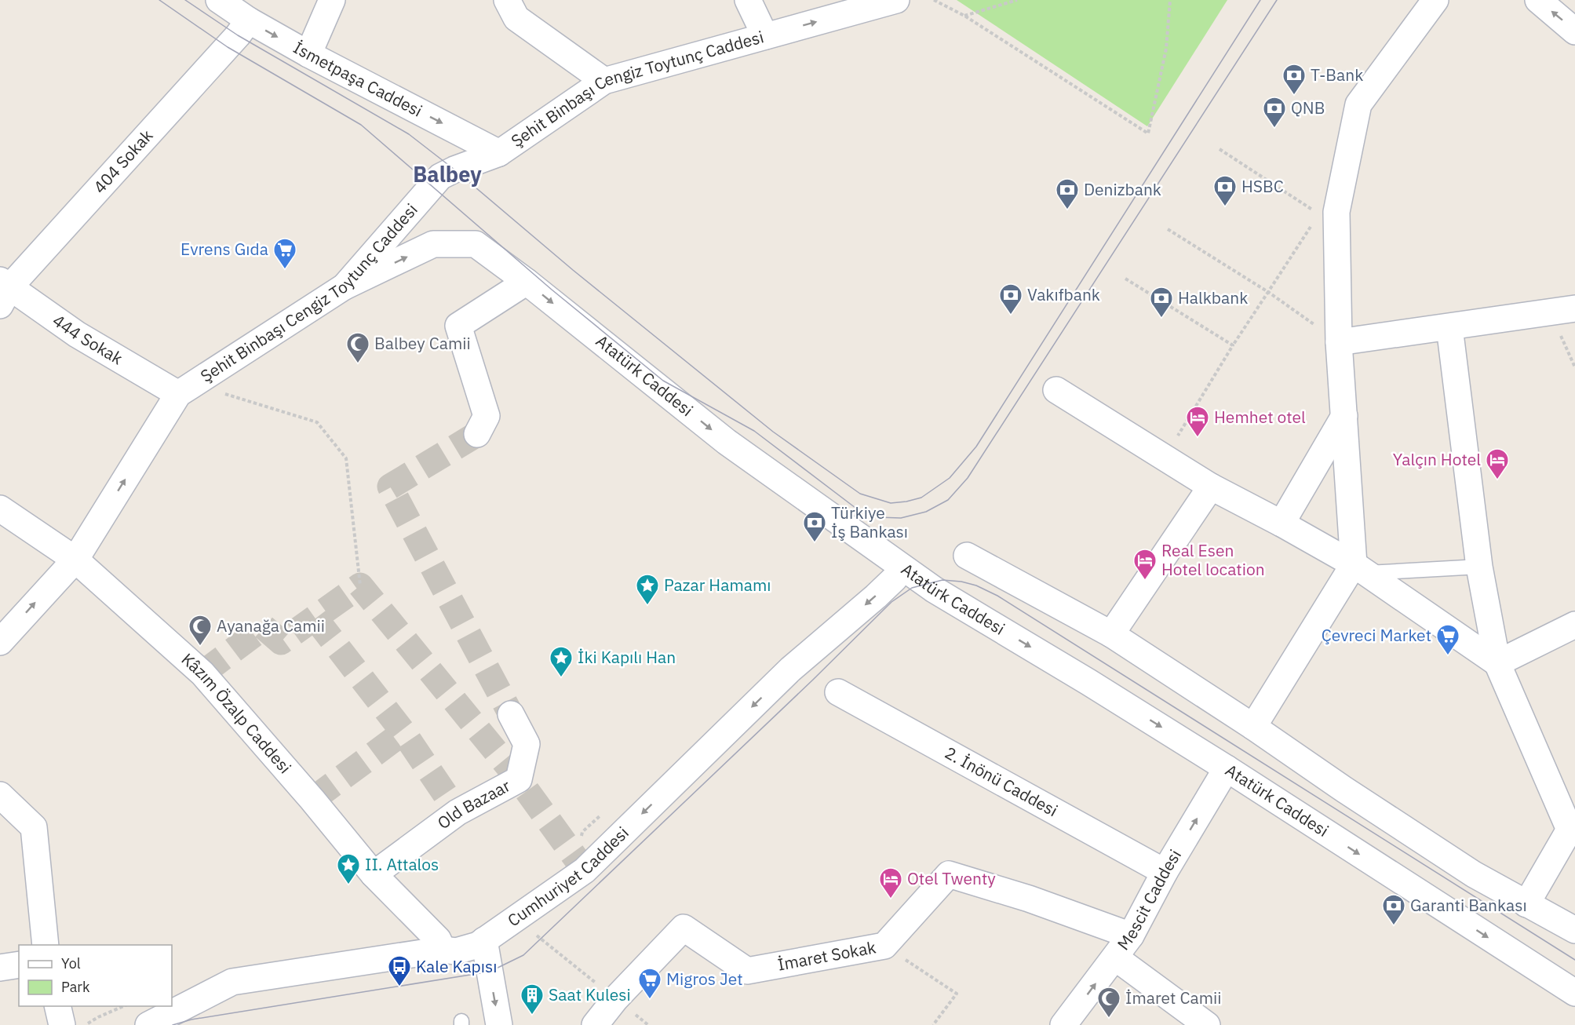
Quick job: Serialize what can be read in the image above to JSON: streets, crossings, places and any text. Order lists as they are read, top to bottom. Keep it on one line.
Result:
{"streets":{"street":["İsmetpaşa Caddesi","Şehit Binbaşı Cengiz Toytunç Caddesi","404 Sokak","444 Sokak","Atatürk Caddesi","Kâzım Özalp Caddesi","2. İnönü Caddesi","Old Bazaar","Cumhuriyet Caddesi","Mescit Caddesi","İmaret Sokak"]},"crossings":[["İsmetpaşa Caddesi","Şehit Binbaşı Cengiz Toytunç Caddesi"],["İsmetpaşa Caddesi","404 Sokak"],["Şehit Binbaşı Cengiz Toytunç Caddesi","444 Sokak"],["Şehit Binbaşı Cengiz Toytunç Caddesi","Atatürk Caddesi"],["Şehit Binbaşı Cengiz Toytunç Caddesi","Kâzım Özalp Caddesi"],["404 Sokak","444 Sokak"],["Atatürk Caddesi","Cumhuriyet Caddesi"],["Atatürk Caddesi","Mescit Caddesi"],["Kâzım Özalp Caddesi","Old Bazaar"],["Kâzım Özalp Caddesi","Cumhuriyet Caddesi"],["2. İnönü Caddesi","Mescit Caddesi"],["Mescit Caddesi","İmaret Sokak"]],"one_way":["İsmetpaşa Caddesi","Şehit Binbaşı Cengiz Toytunç Caddesi","Cumhuriyet Caddesi","Mescit Caddesi"],"districts":["Balbey"],"places":{"bank":["T-Bank","QNB","HSBC","Denizbank","Vakıfbank","Halkbank","Türkiye İş Bankası","Garanti Bankası"],"supermarket":["Evrens Gıda","Çevreci Market","Migros Jet"],"mosque":["Balbey Camii","Ayanağa Camii","İmaret Camii"],"hotel":["Hemhet otel","Yalçın Hotel","Real Esen Hotel location","Otel Twenty"],"place":["Pazar Hamamı","İki Kapılı Han","II. Attalos"],"bus stop":["Kale Kapısı"],"building":["Saat Kulesi"]},"legend":["Yol","Park"]}
